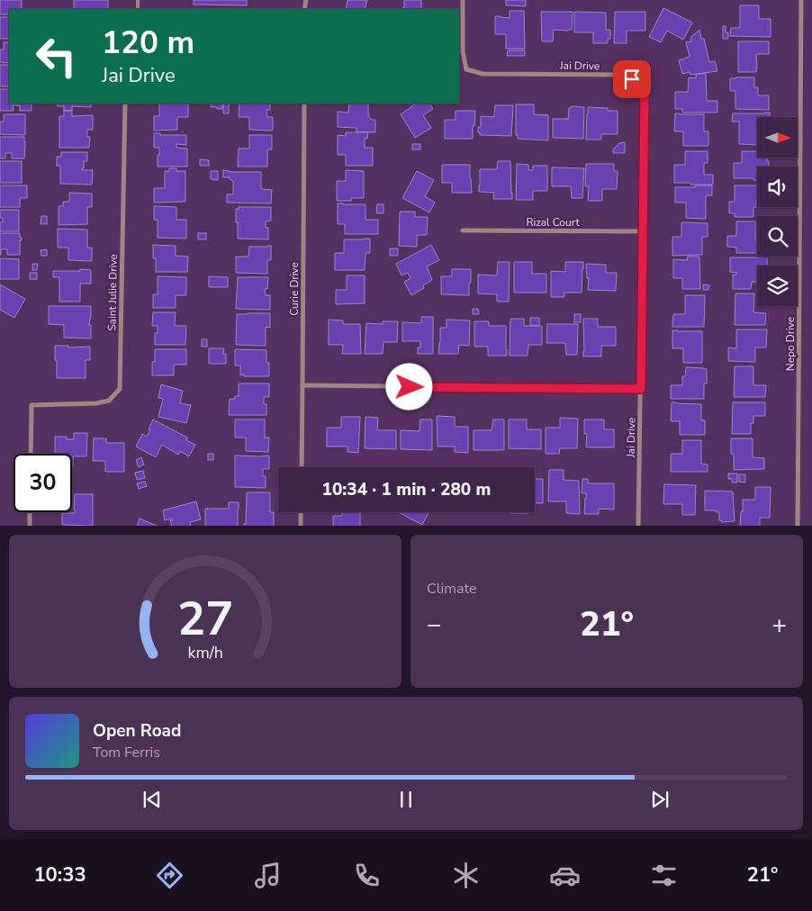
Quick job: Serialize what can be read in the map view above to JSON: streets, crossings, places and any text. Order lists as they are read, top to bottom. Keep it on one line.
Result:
{"streets":{"street":["Jai Drive","Rizal Court","Curie Drive","Saint Julie Drive","Nepo Drive"]},"crossings":[["Jai Drive","Rizal Court"]],"north":"right","page":{"turn":["120 m","Jai Drive"],"limit":"30","trip":"10:34 · 1 min · 280 m","tile":"Climate","heat":["−","21°","+"],"song":["Open Road","Tom Ferris"],"tabs":["10:33","21°"],"gauge":["27","km/h"]}}
